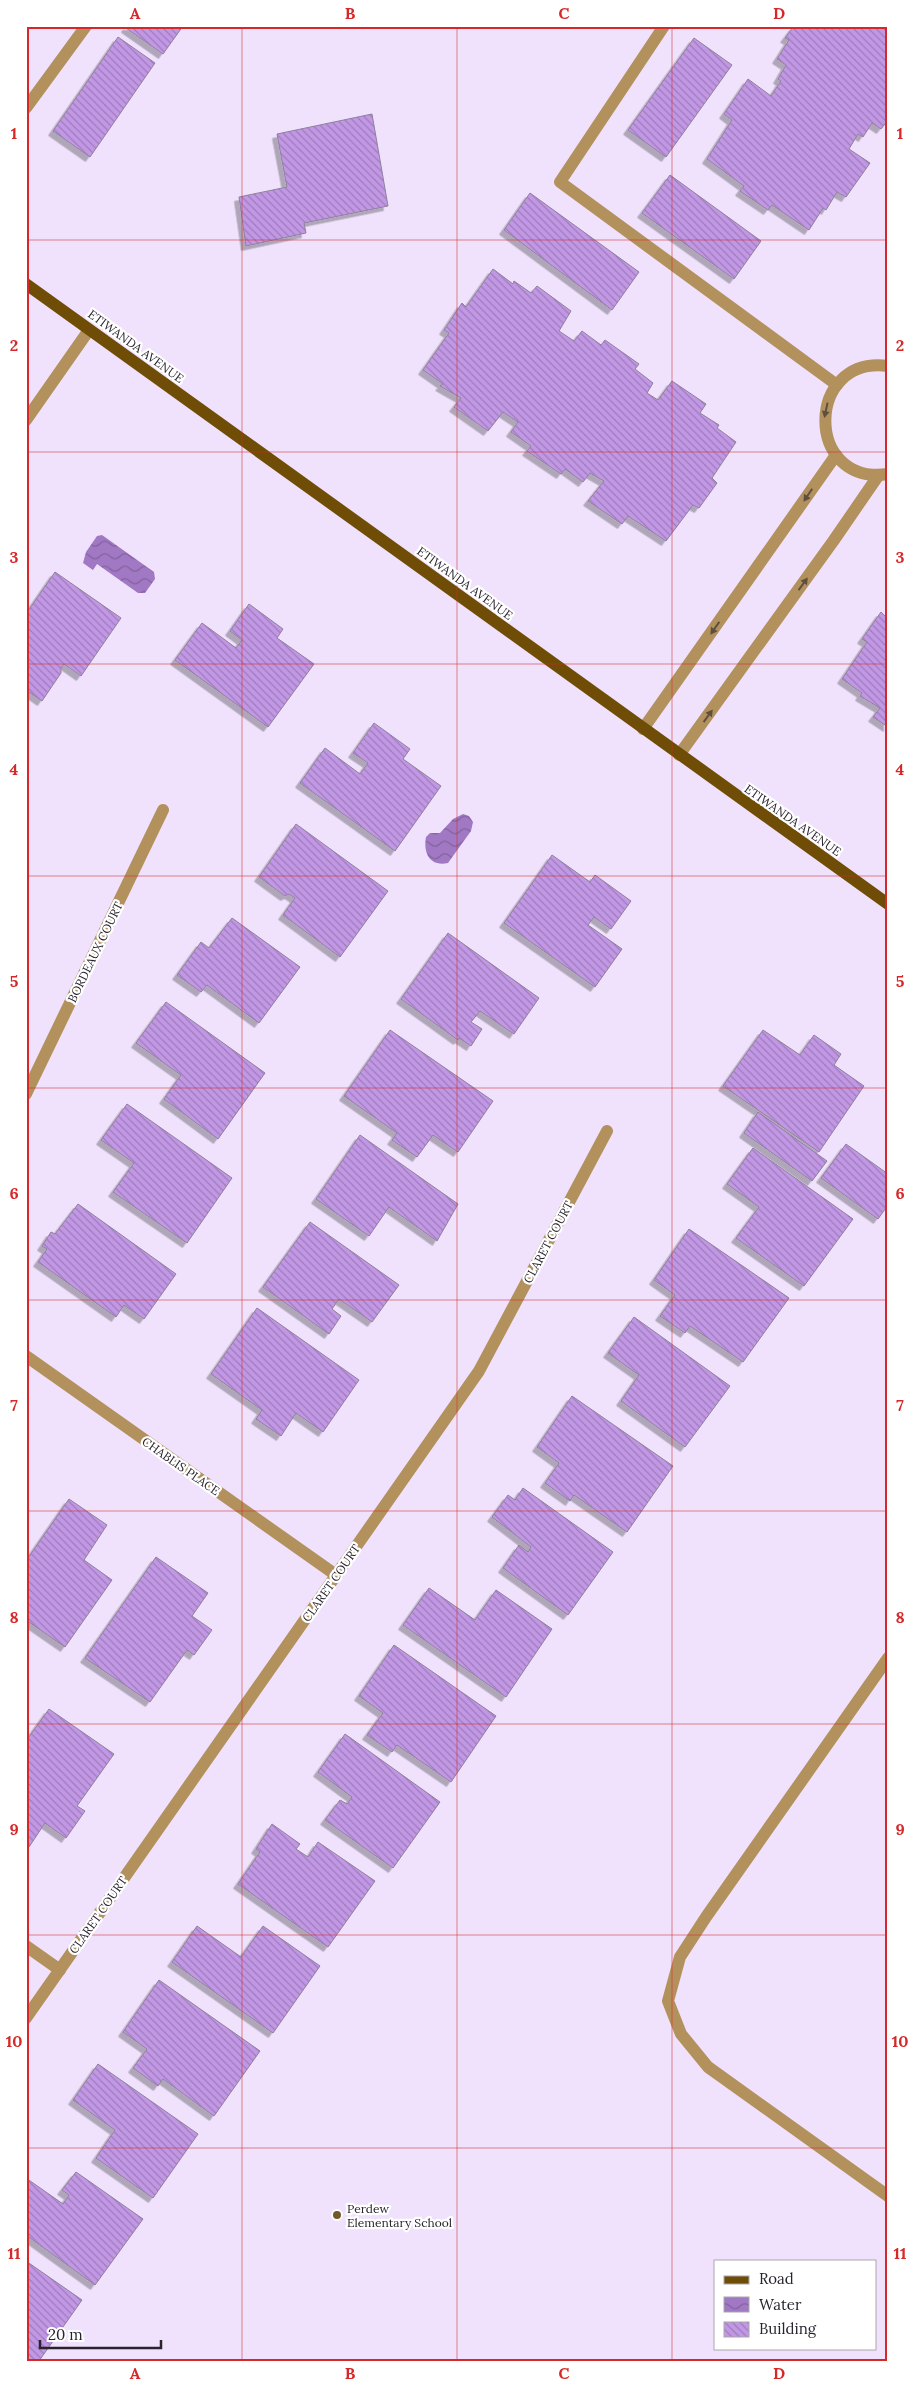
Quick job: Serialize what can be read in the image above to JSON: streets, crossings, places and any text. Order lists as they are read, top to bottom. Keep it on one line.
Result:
{"streets":{"main road":["ETIWANDA AVENUE"],"street":["BORDEAUX COURT","CLARET COURT","CHABLIS PLACE"]},"crossings":[["CLARET COURT","CHABLIS PLACE"]],"places":["Perdew Elementary School"],"legend":["Road","Water","Building"],"scale_bar":"20 m","grid":{"columns":["A","B","C","D"],"rows":["1","2","3","4","5","6","7","8","9","10","11"]}}
